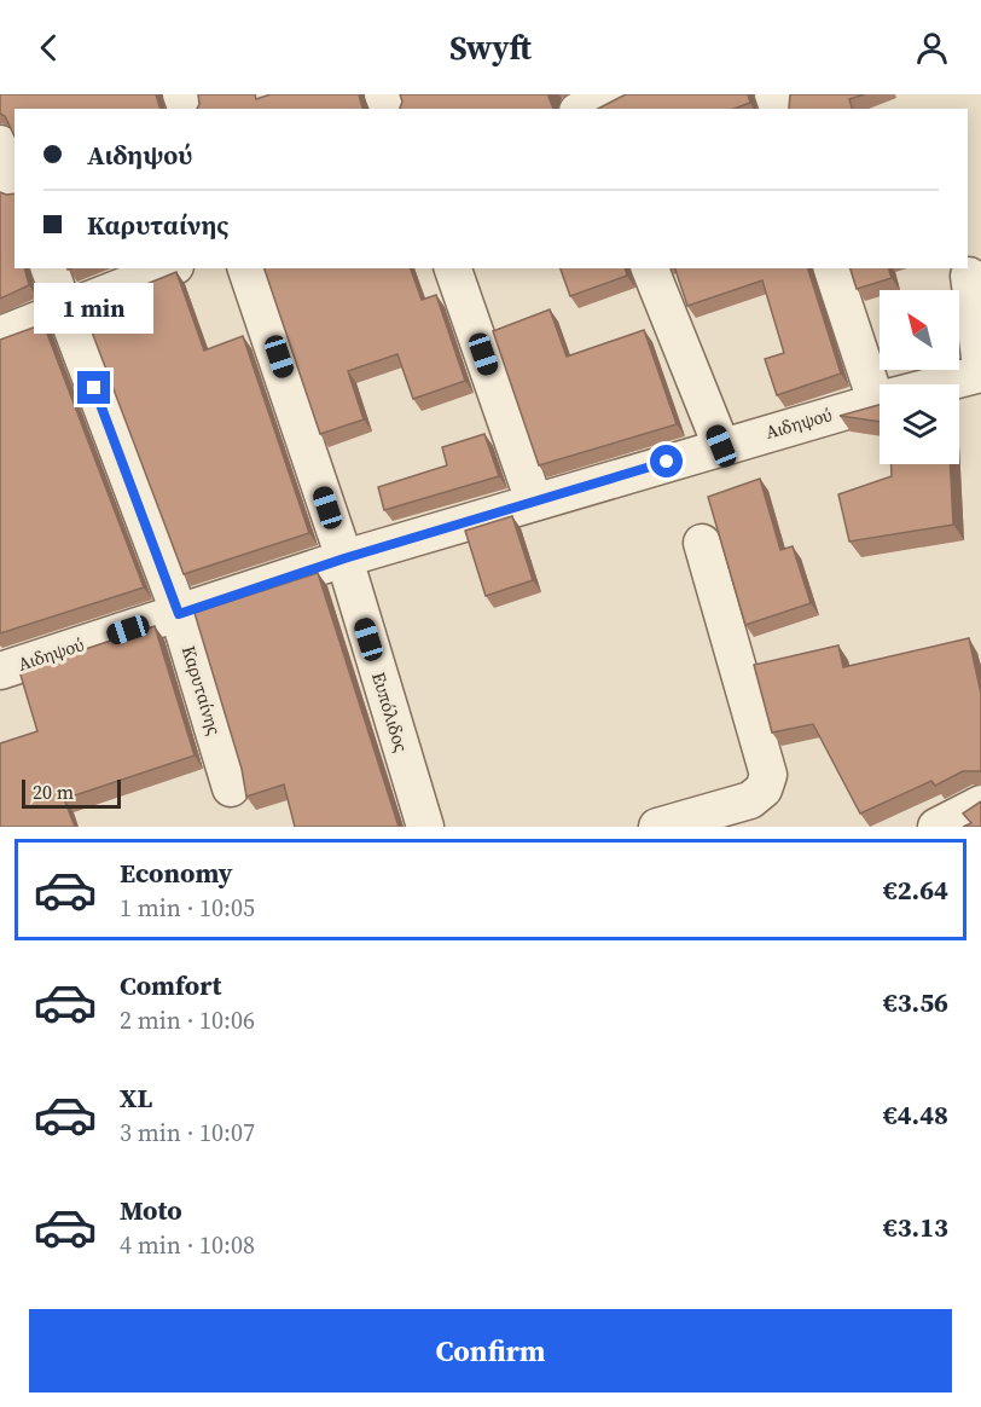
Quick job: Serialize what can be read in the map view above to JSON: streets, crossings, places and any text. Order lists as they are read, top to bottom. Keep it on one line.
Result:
{"streets":{"street":["Αιδηψού","Καρυταίνης","Ευπόλιδος"]},"crossings":[["Αιδηψού","Καρυταίνης"],["Αιδηψού","Ευπόλιδος"]],"scale_bar":"20 m","north":"top left","page":{"header":"Swyft","banner":["Αιδηψού","Καρυταίνης"],"bubble":"1 min","scale":"20 m","list":[{"name":"Economy","note":"1 min · 10:05","value":"€2.64"},{"name":"Comfort","note":"2 min · 10:06","value":"€3.56"},{"name":"XL","note":"3 min · 10:07","value":"€4.48"},{"name":"Moto","note":"4 min · 10:08","value":"€3.13"}],"buttons":"Confirm"}}
